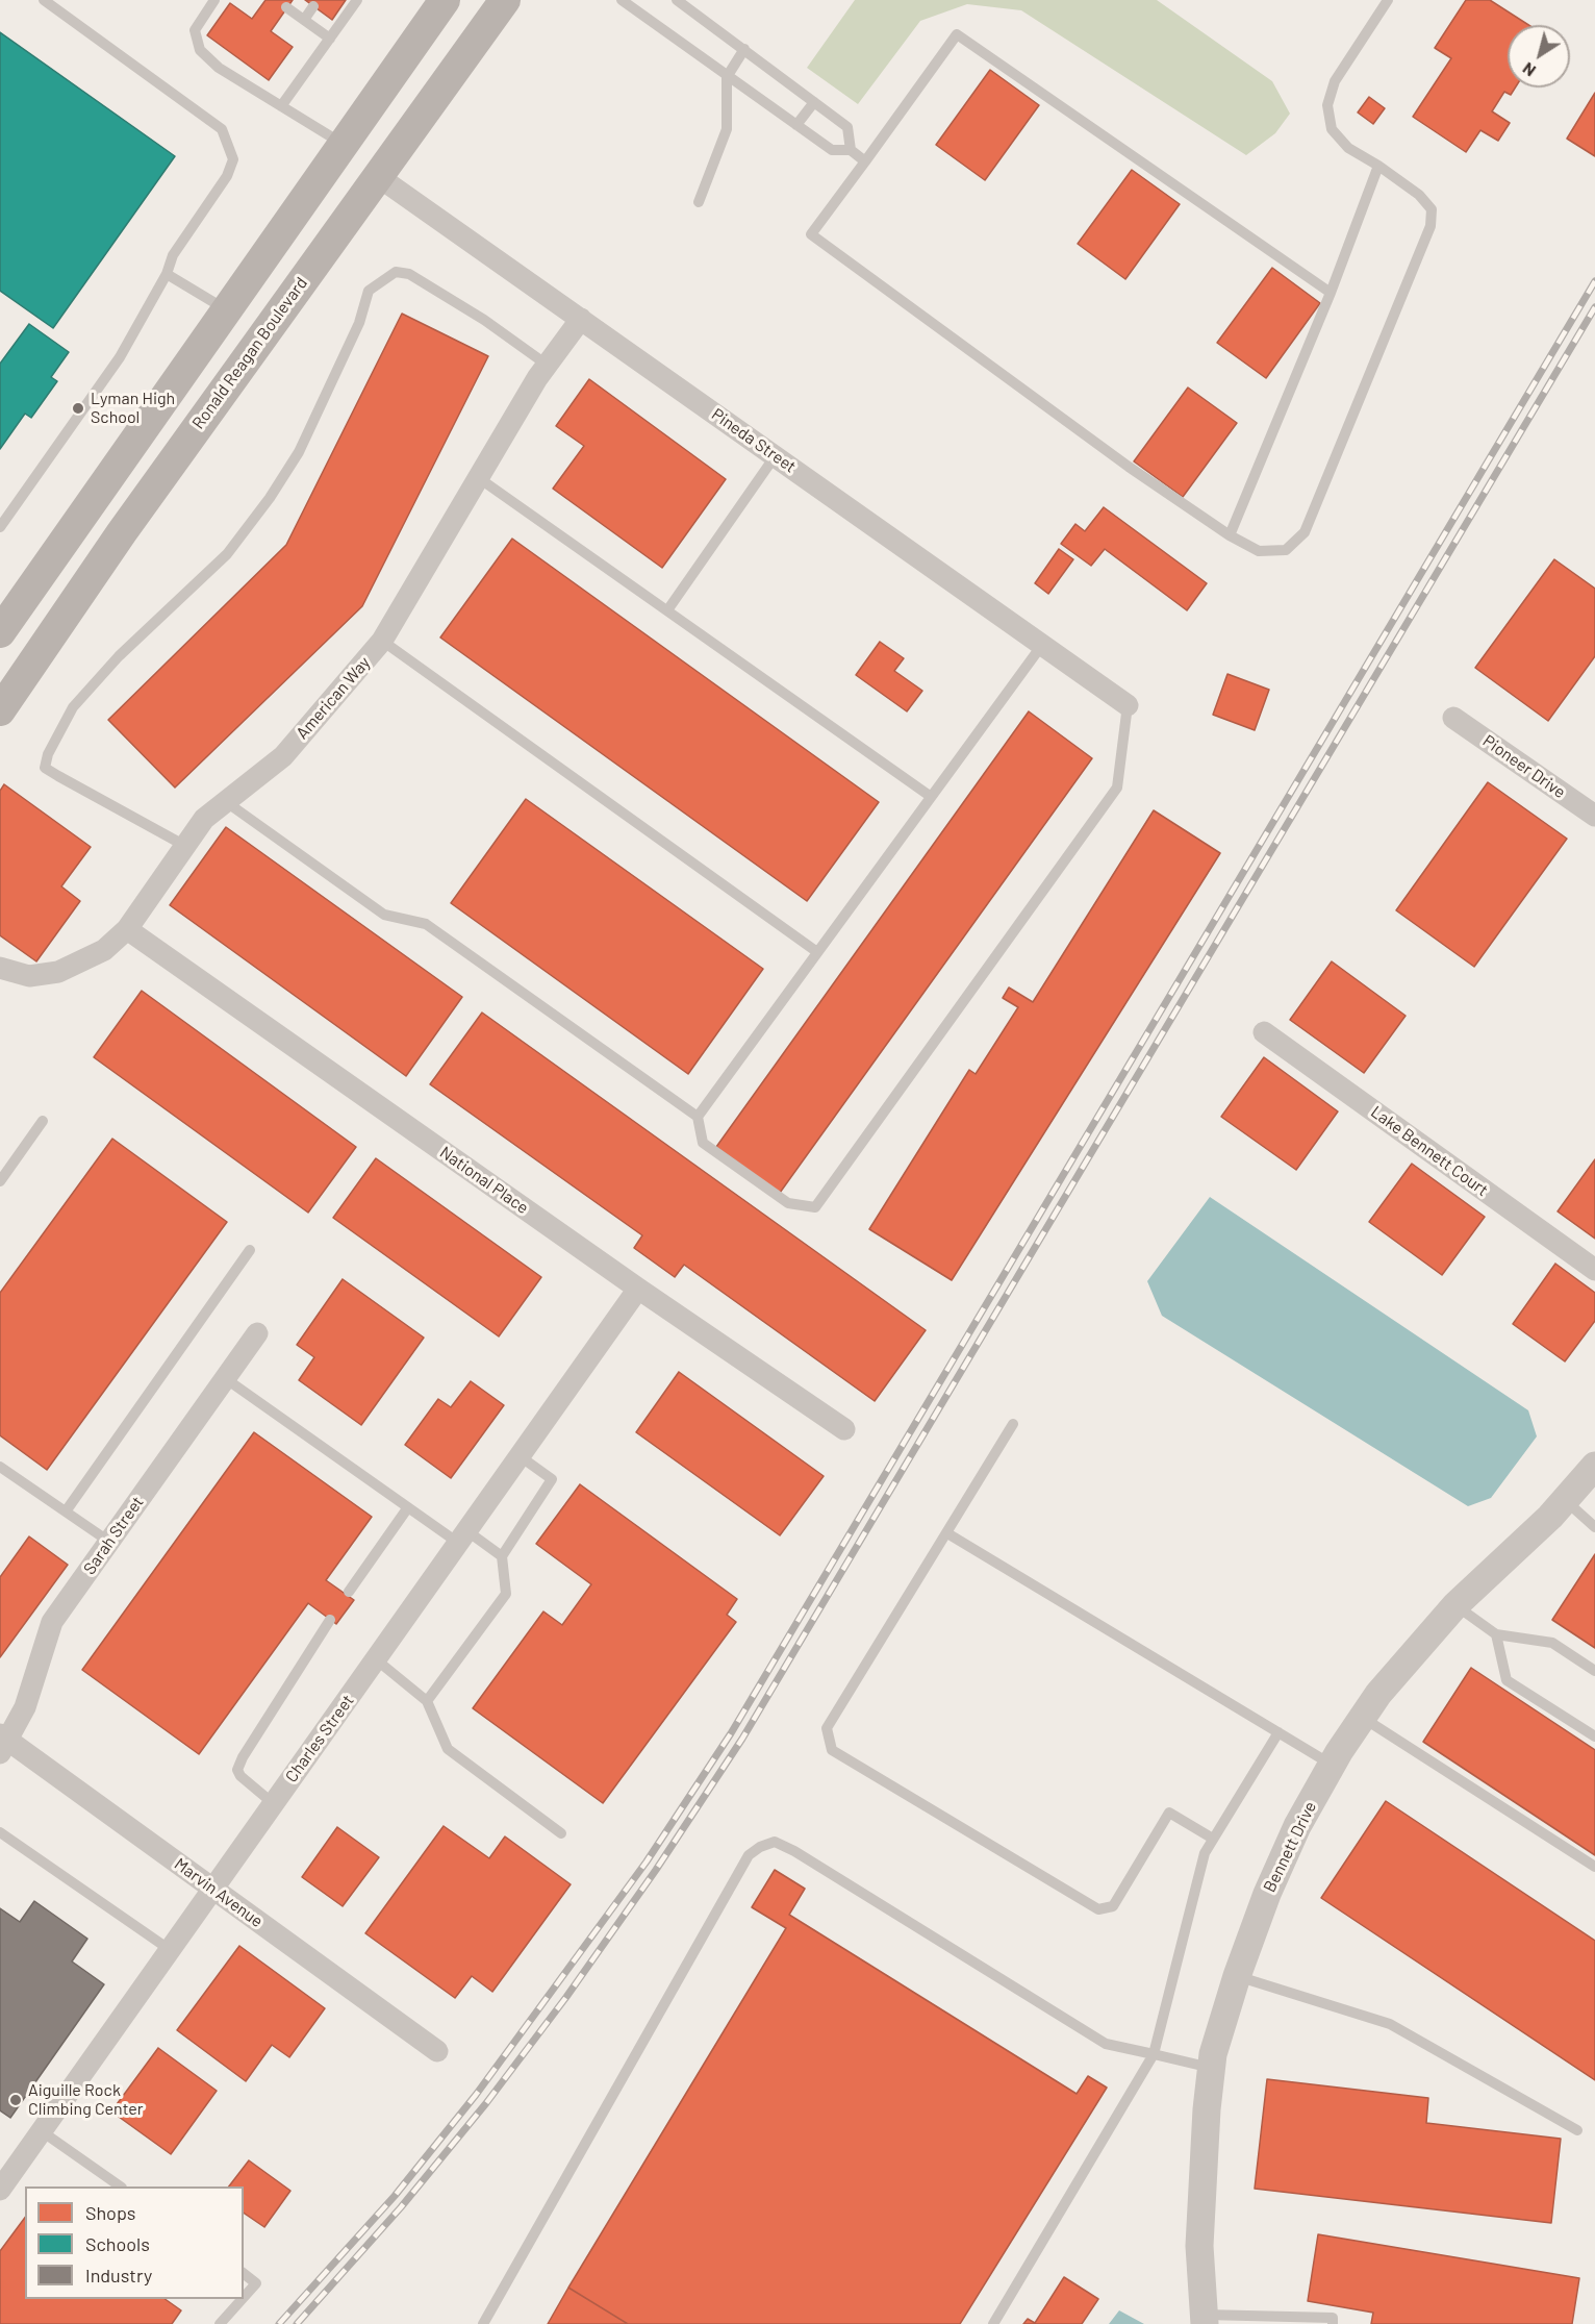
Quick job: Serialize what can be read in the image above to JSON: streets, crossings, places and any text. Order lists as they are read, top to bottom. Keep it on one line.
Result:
{"streets":{"main road":["Ronald Reagan Boulevard"],"street":["Pineda Street","American Way","Pioneer Drive","Lake Bennett Court","National Place","Sarah Street","Charles Street","Bennett Drive","Marvin Avenue"]},"crossings":[["Ronald Reagan Boulevard","Pineda Street"],["Pineda Street","American Way"],["American Way","National Place"],["National Place","Charles Street"],["Sarah Street","Marvin Avenue"],["Charles Street","Marvin Avenue"]],"places":["Lyman High School","Aiguille Rock Climbing Center"],"legend":["Shops","Schools","Industry"],"north":"bottom left"}
